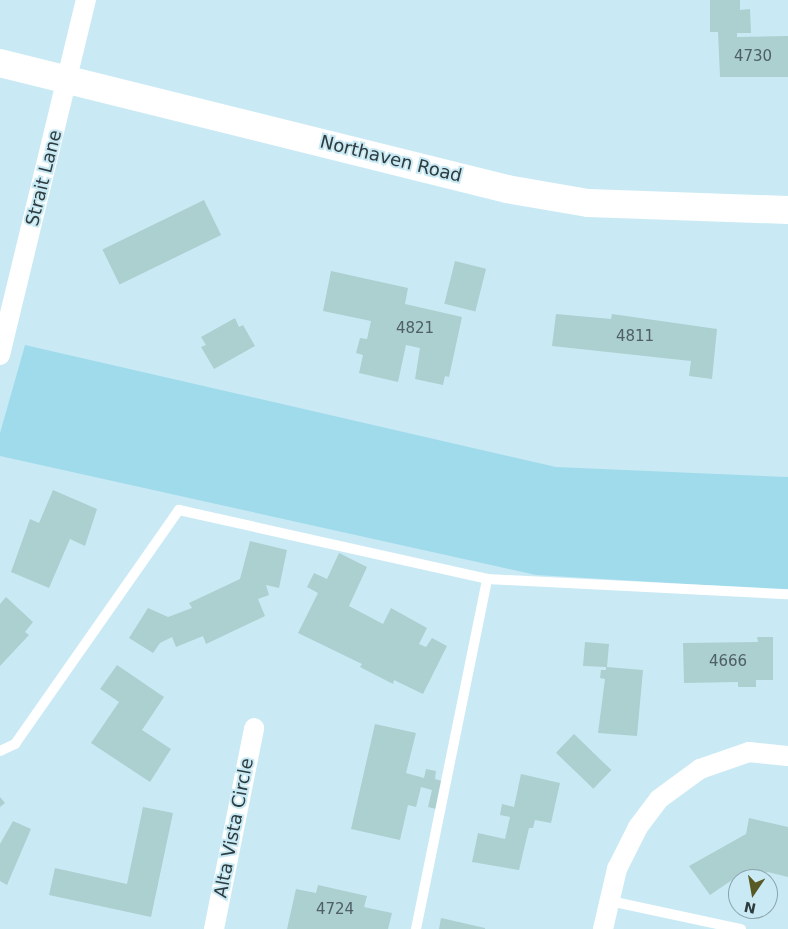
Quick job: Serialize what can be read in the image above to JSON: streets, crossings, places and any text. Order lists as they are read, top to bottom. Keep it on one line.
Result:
{"streets":{"street":["Northaven Road","Strait Lane","Alta Vista Circle"]},"crossings":[["Northaven Road","Strait Lane"]],"house_numbers":["4730","4821","4811","4666","4724"],"north":"bottom"}
